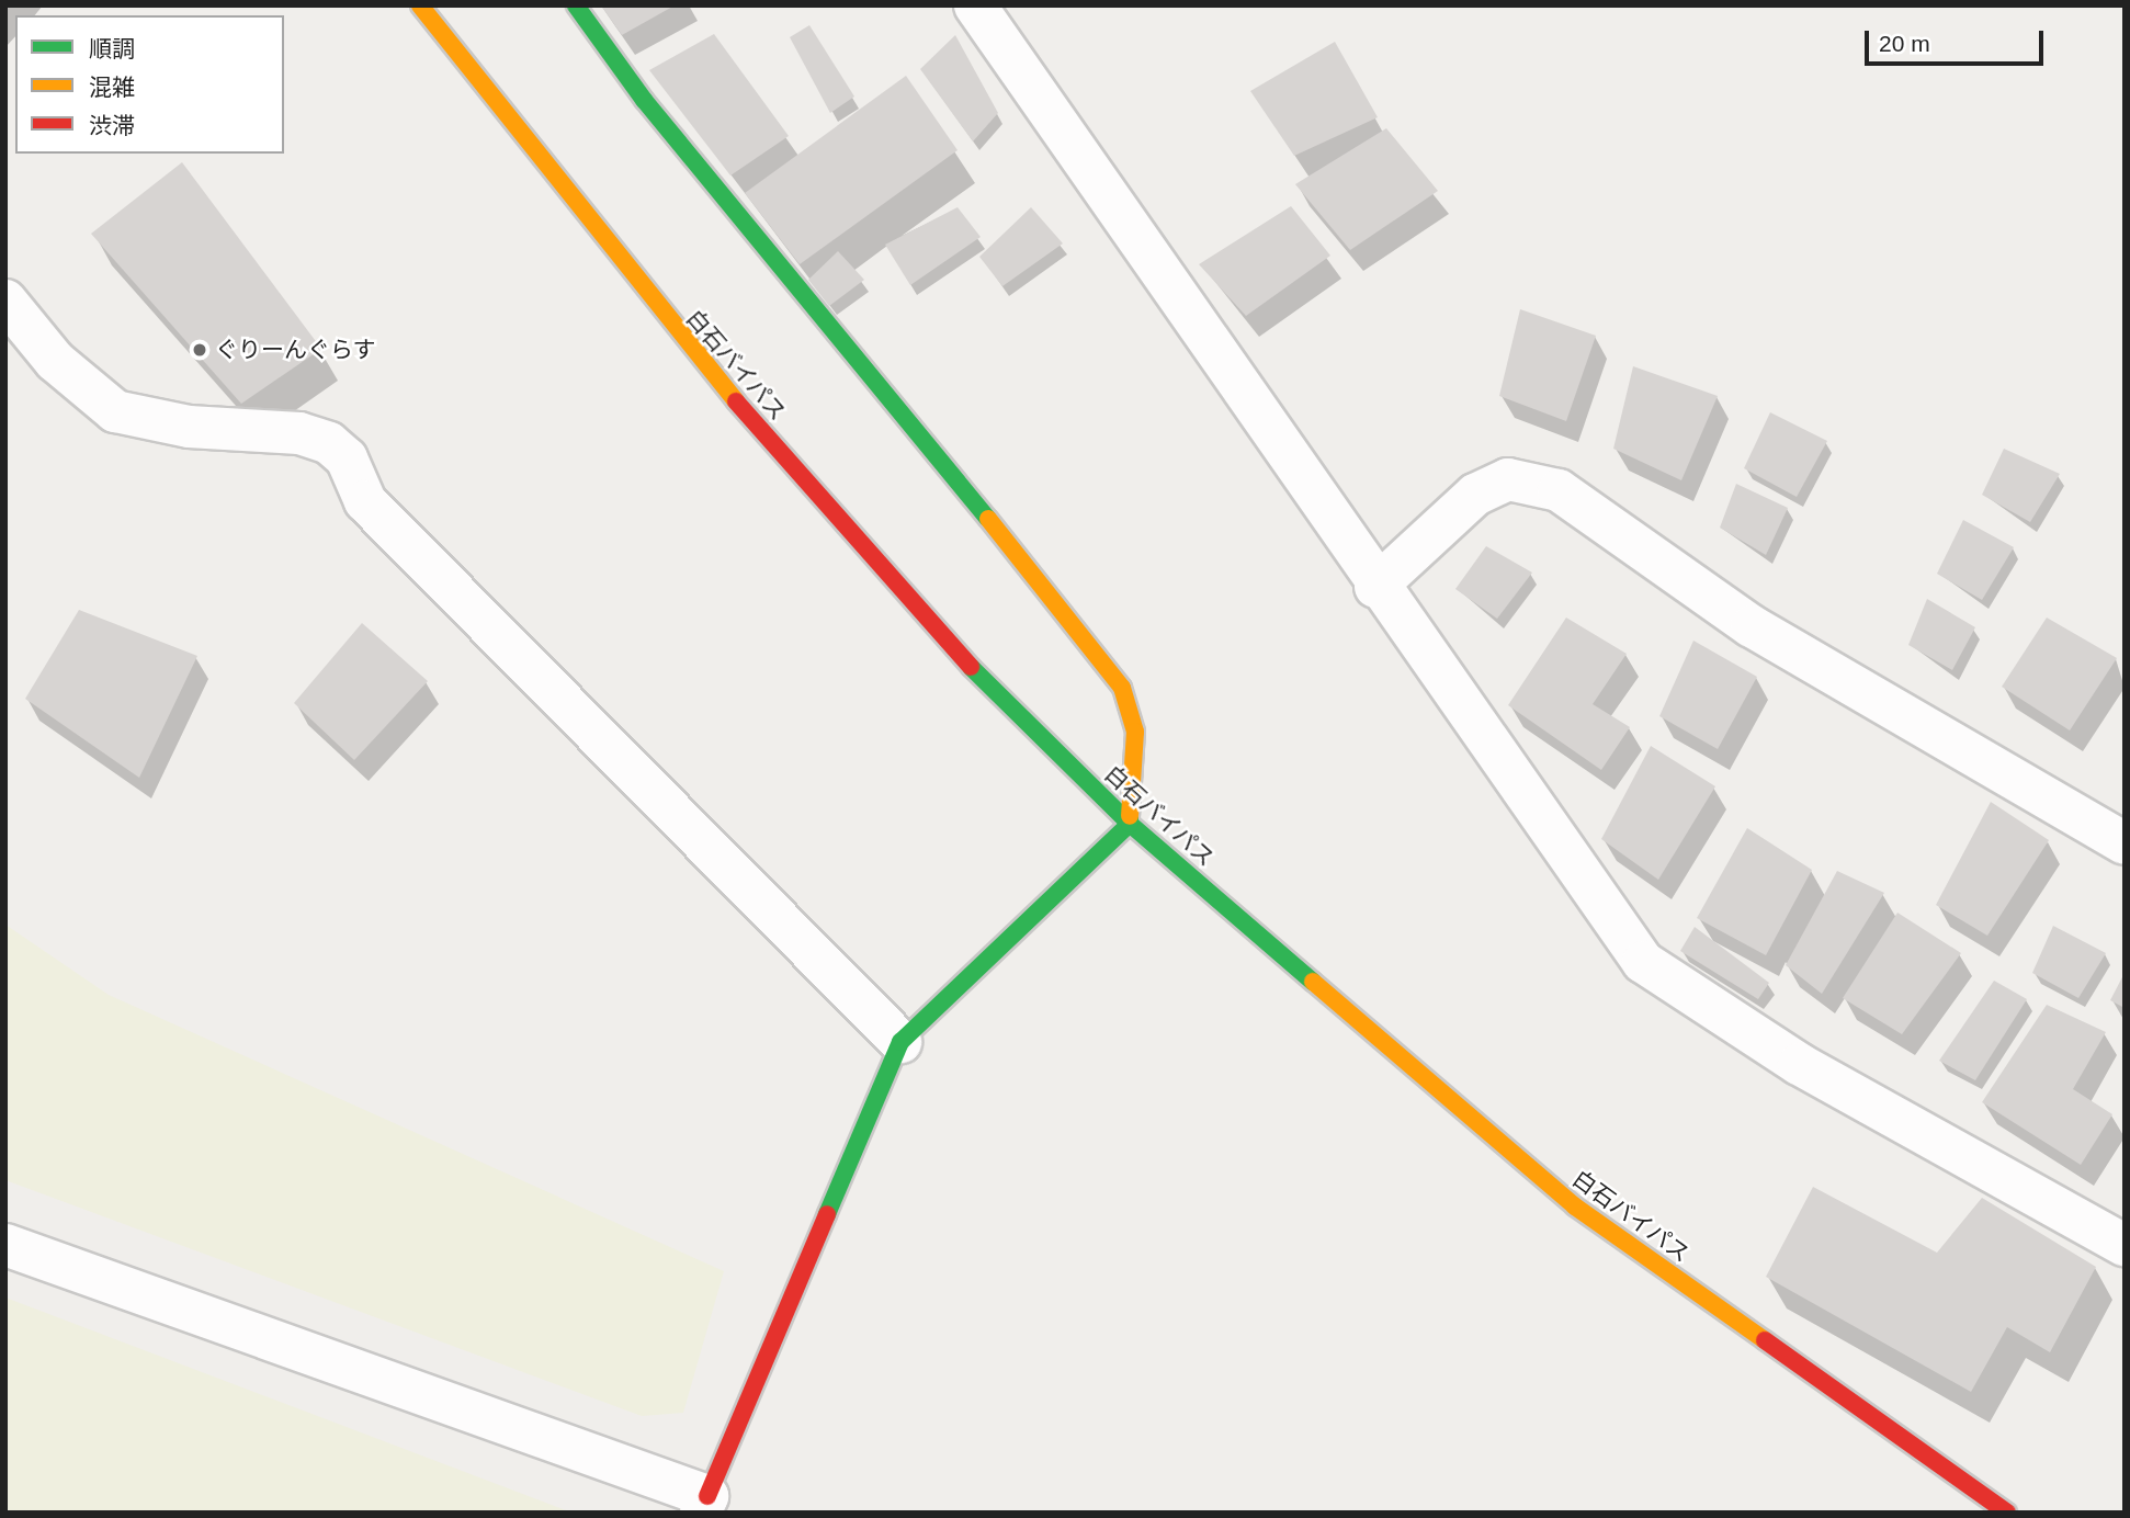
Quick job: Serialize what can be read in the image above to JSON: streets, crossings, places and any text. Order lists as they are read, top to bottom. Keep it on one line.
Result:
{"streets":{"main road":["白石バイパス"]},"places":["ぐりーんぐらす"],"legend":["順調","混雑","渋滞"],"scale_bar":"20 m"}
